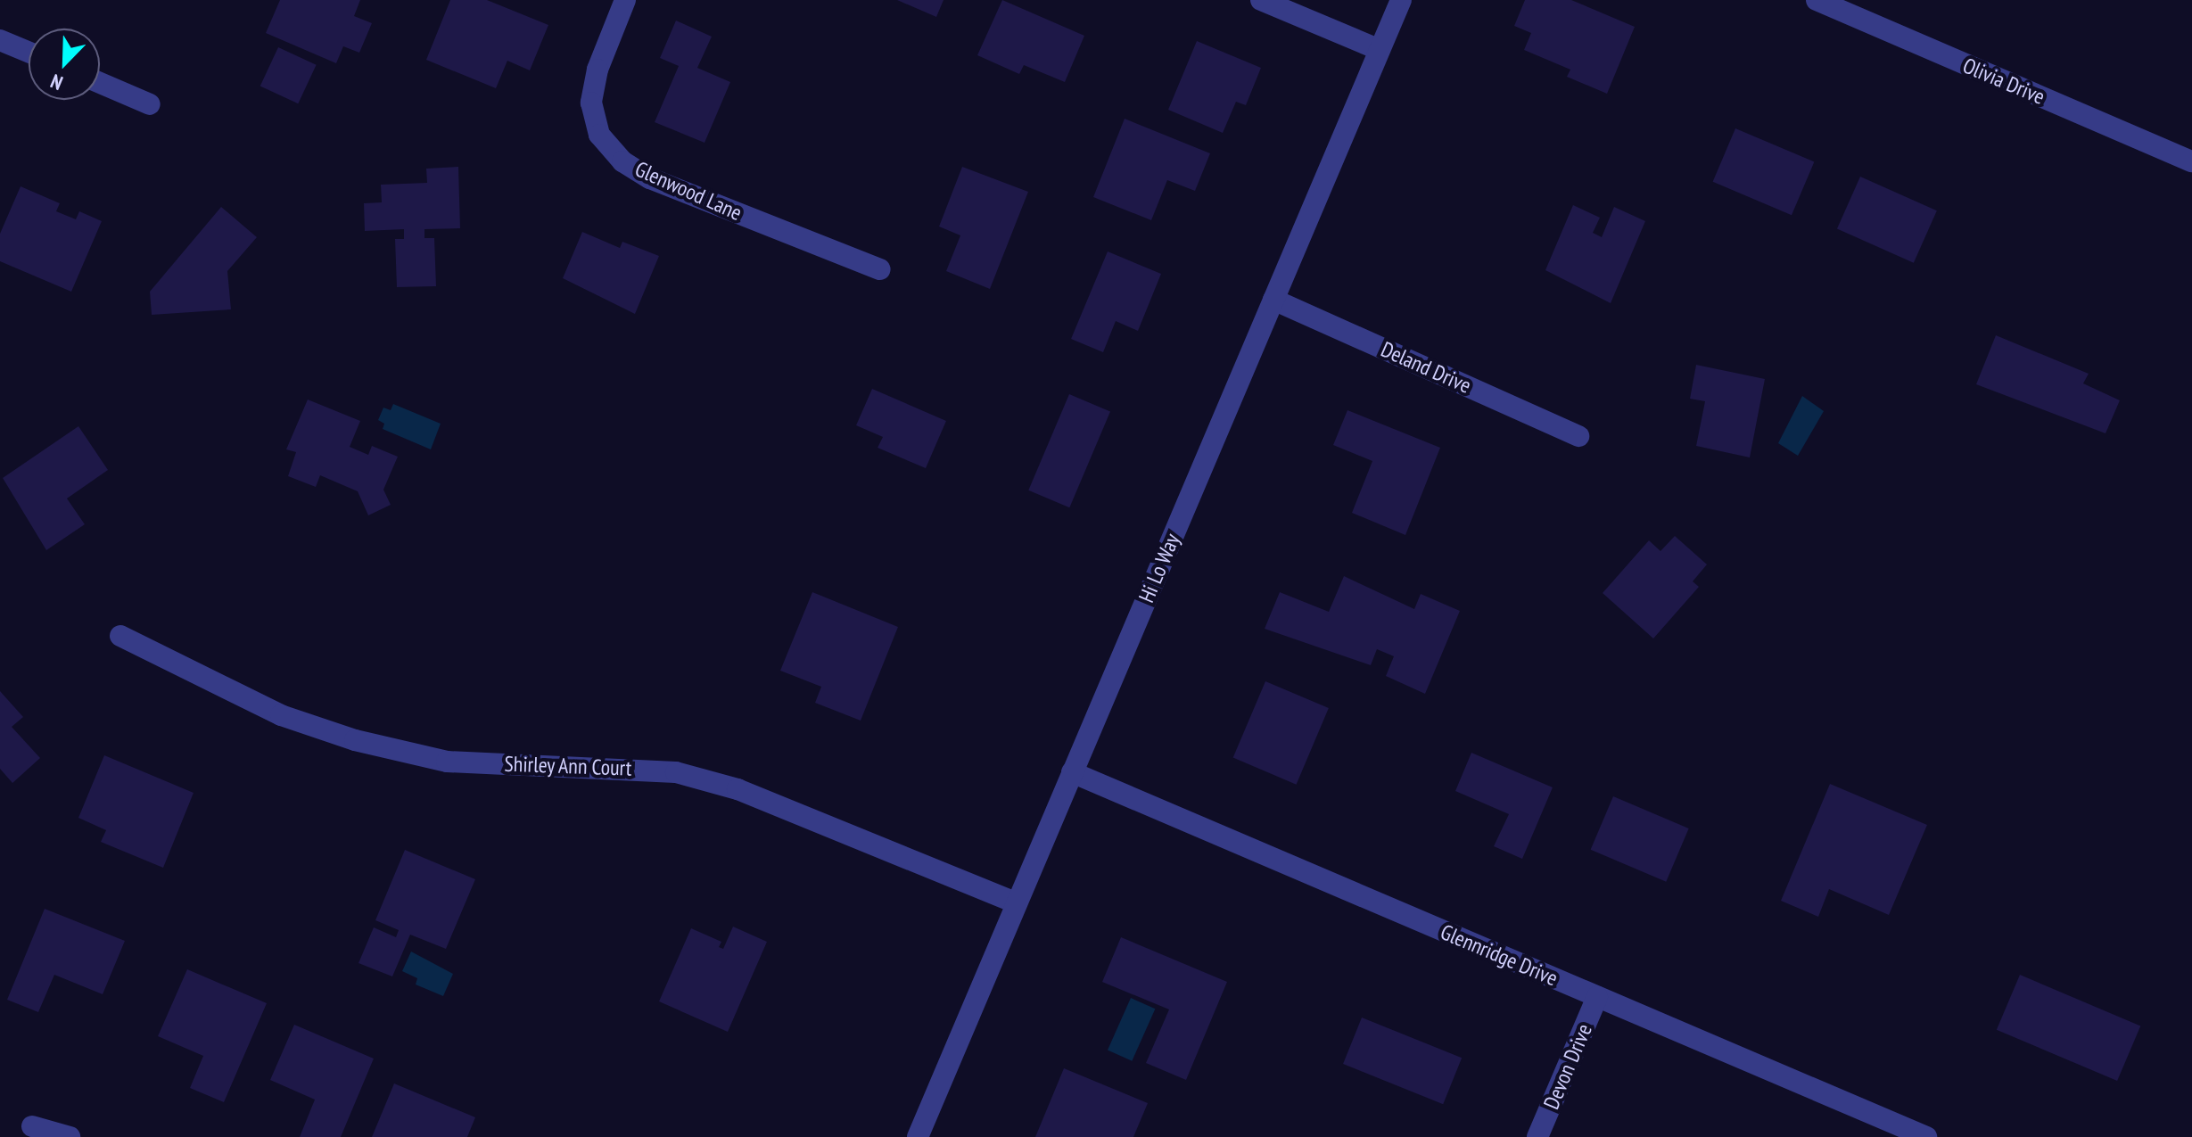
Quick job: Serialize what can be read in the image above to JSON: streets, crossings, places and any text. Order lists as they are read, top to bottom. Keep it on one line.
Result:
{"streets":{"street":["Olivia Drive","Glenwood Lane","Deland Drive","Hi Lo Way","Shirley Ann Court","Glennridge Drive","Devon Drive"]},"crossings":[["Deland Drive","Hi Lo Way"],["Hi Lo Way","Shirley Ann Court"],["Hi Lo Way","Glennridge Drive"],["Glennridge Drive","Devon Drive"]],"north":"bottom left"}
